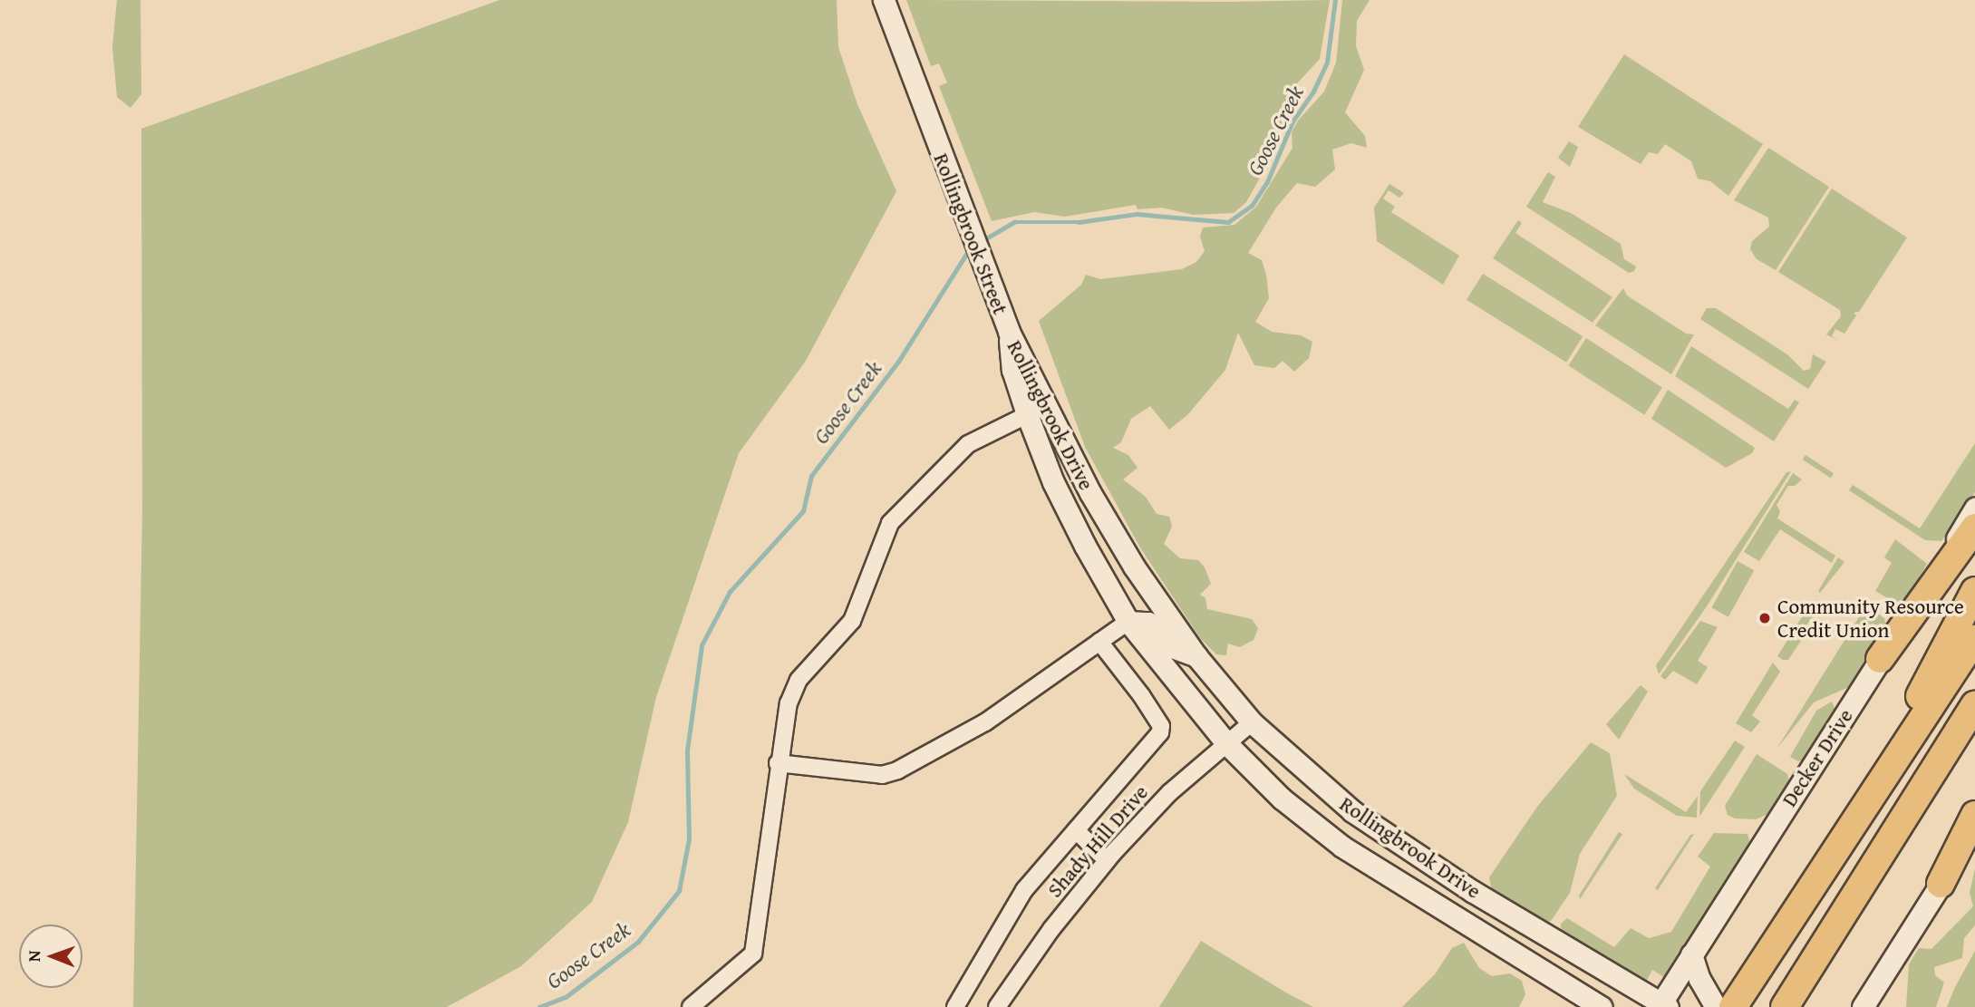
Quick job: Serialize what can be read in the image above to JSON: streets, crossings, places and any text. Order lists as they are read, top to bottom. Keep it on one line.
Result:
{"streets":{"main road":["Rollingbrook Street","Rollingbrook Drive","Decker Drive"],"street":["Shady Hill Drive"]},"crossings":[["Rollingbrook Street","Rollingbrook Drive"],["Rollingbrook Drive","Decker Drive"],["Rollingbrook Drive","Shady Hill Drive"]],"water":["Goose Creek"],"places":["Community Resource Credit Union"],"north":"left"}
